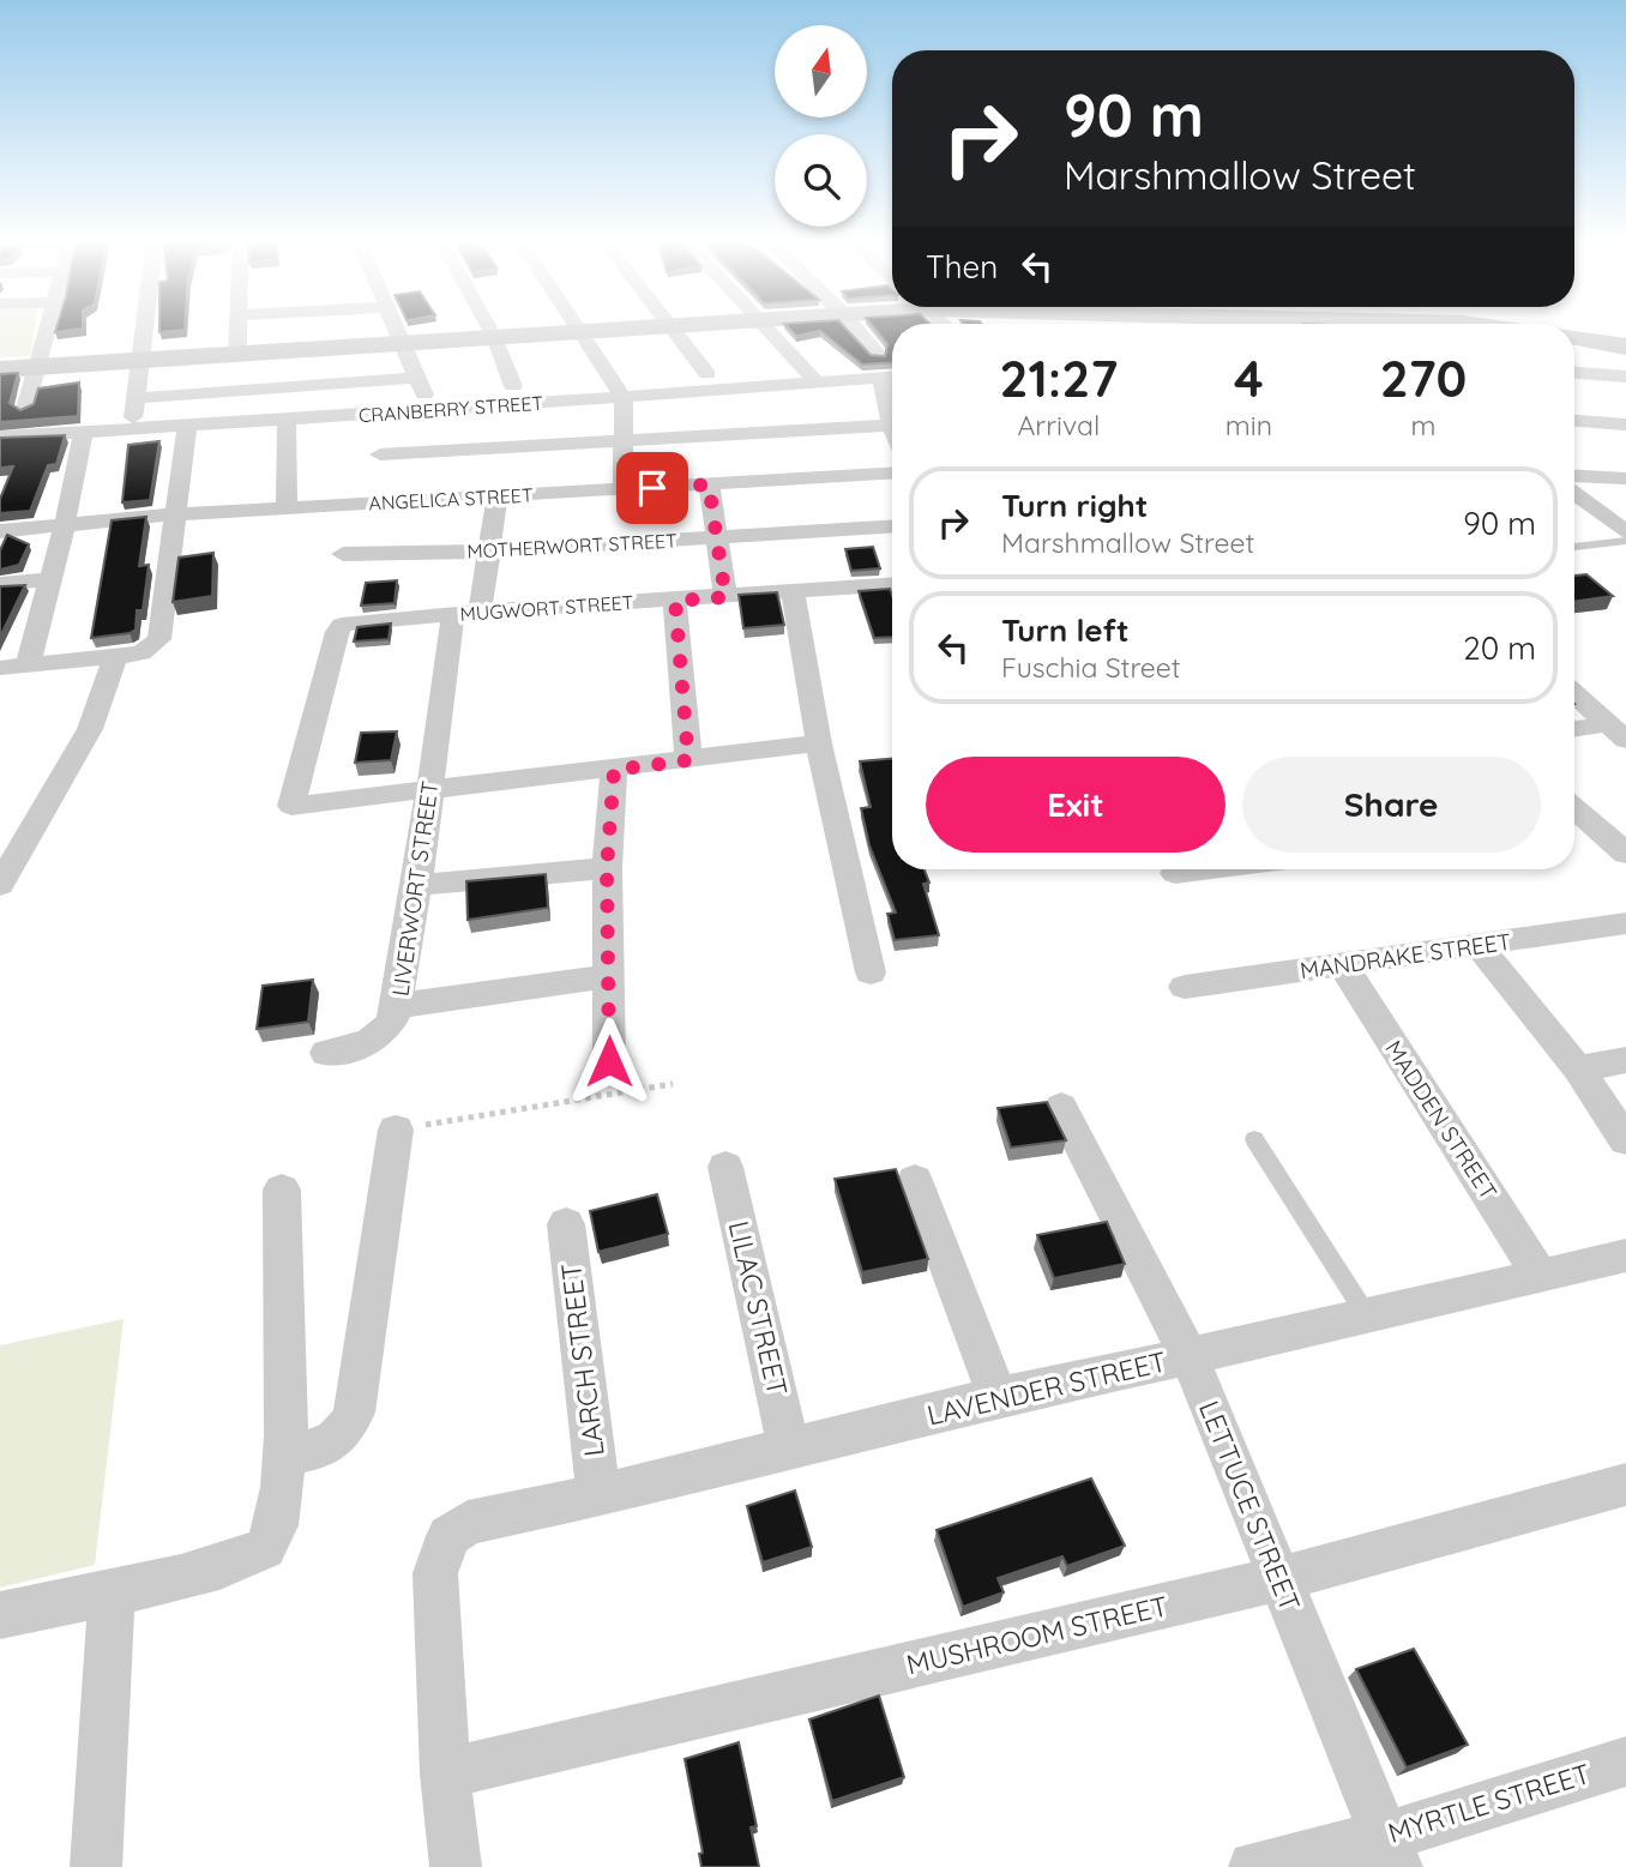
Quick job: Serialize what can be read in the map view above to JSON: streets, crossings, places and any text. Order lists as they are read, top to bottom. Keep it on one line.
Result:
{"streets":{"street":["CRANBERRY STREET","ANGELICA STREET","MOTHERWORT STREET","MUGWORT STREET","LIVERWORT STREET","MANDRAKE STREET","MADDEN STREET","LILAC STREET","LARCH STREET","LAVENDER STREET","LETTUCE STREET","MUSHROOM STREET","MYRTLE STREET"]},"crossings":[["ANGELICA STREET","LIVERWORT STREET"],["MOTHERWORT STREET","LIVERWORT STREET"],["MUGWORT STREET","LIVERWORT STREET"],["MANDRAKE STREET","MADDEN STREET"],["MADDEN STREET","LAVENDER STREET"],["LILAC STREET","LAVENDER STREET"],["LARCH STREET","LAVENDER STREET"],["LAVENDER STREET","LETTUCE STREET"],["LAVENDER STREET","MUSHROOM STREET"],["LETTUCE STREET","MUSHROOM STREET"],["LETTUCE STREET","MYRTLE STREET"]],"north":"top","page":{"turn":["90 m","Marshmallow Street"],"then":"Then","eta":["21:27","Arrival","4","min","270","m"],"list":[{"name":"Turn right","note":"Marshmallow Street","value":"90 m"},{"name":"Turn left","note":"Fuschia Street","value":"20 m"}],"buttons":["Exit","Share"]}}
